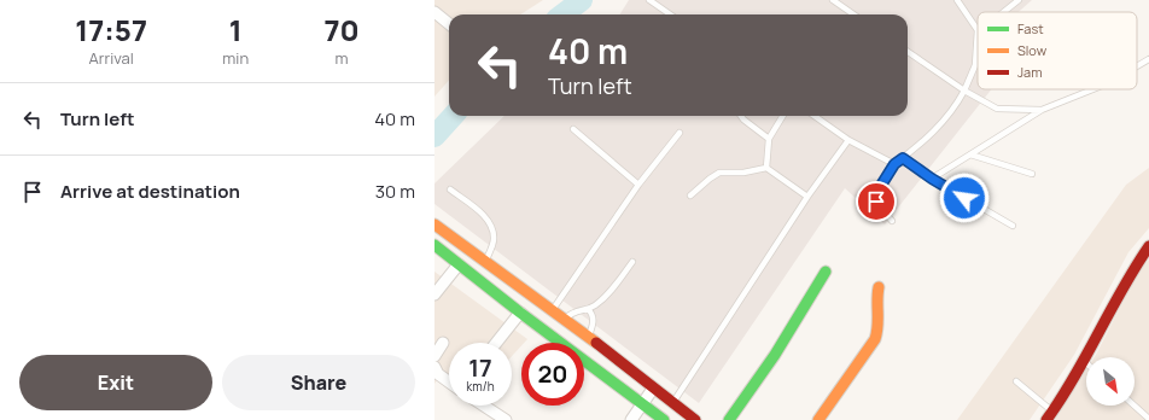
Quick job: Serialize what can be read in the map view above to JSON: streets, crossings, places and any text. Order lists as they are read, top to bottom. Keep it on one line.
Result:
{"legend":["Fast","Slow","Jam"],"north":"bottom right","page":{"eta":["17:57","Arrival","1","min","70","m"],"turn":["40 m","Turn left"],"list":[{"name":"Turn left","value":"40 m"},{"name":"Arrive at destination","value":"30 m"}],"speed":"17 km/h","limit":"20","buttons":["Exit","Share"]}}
